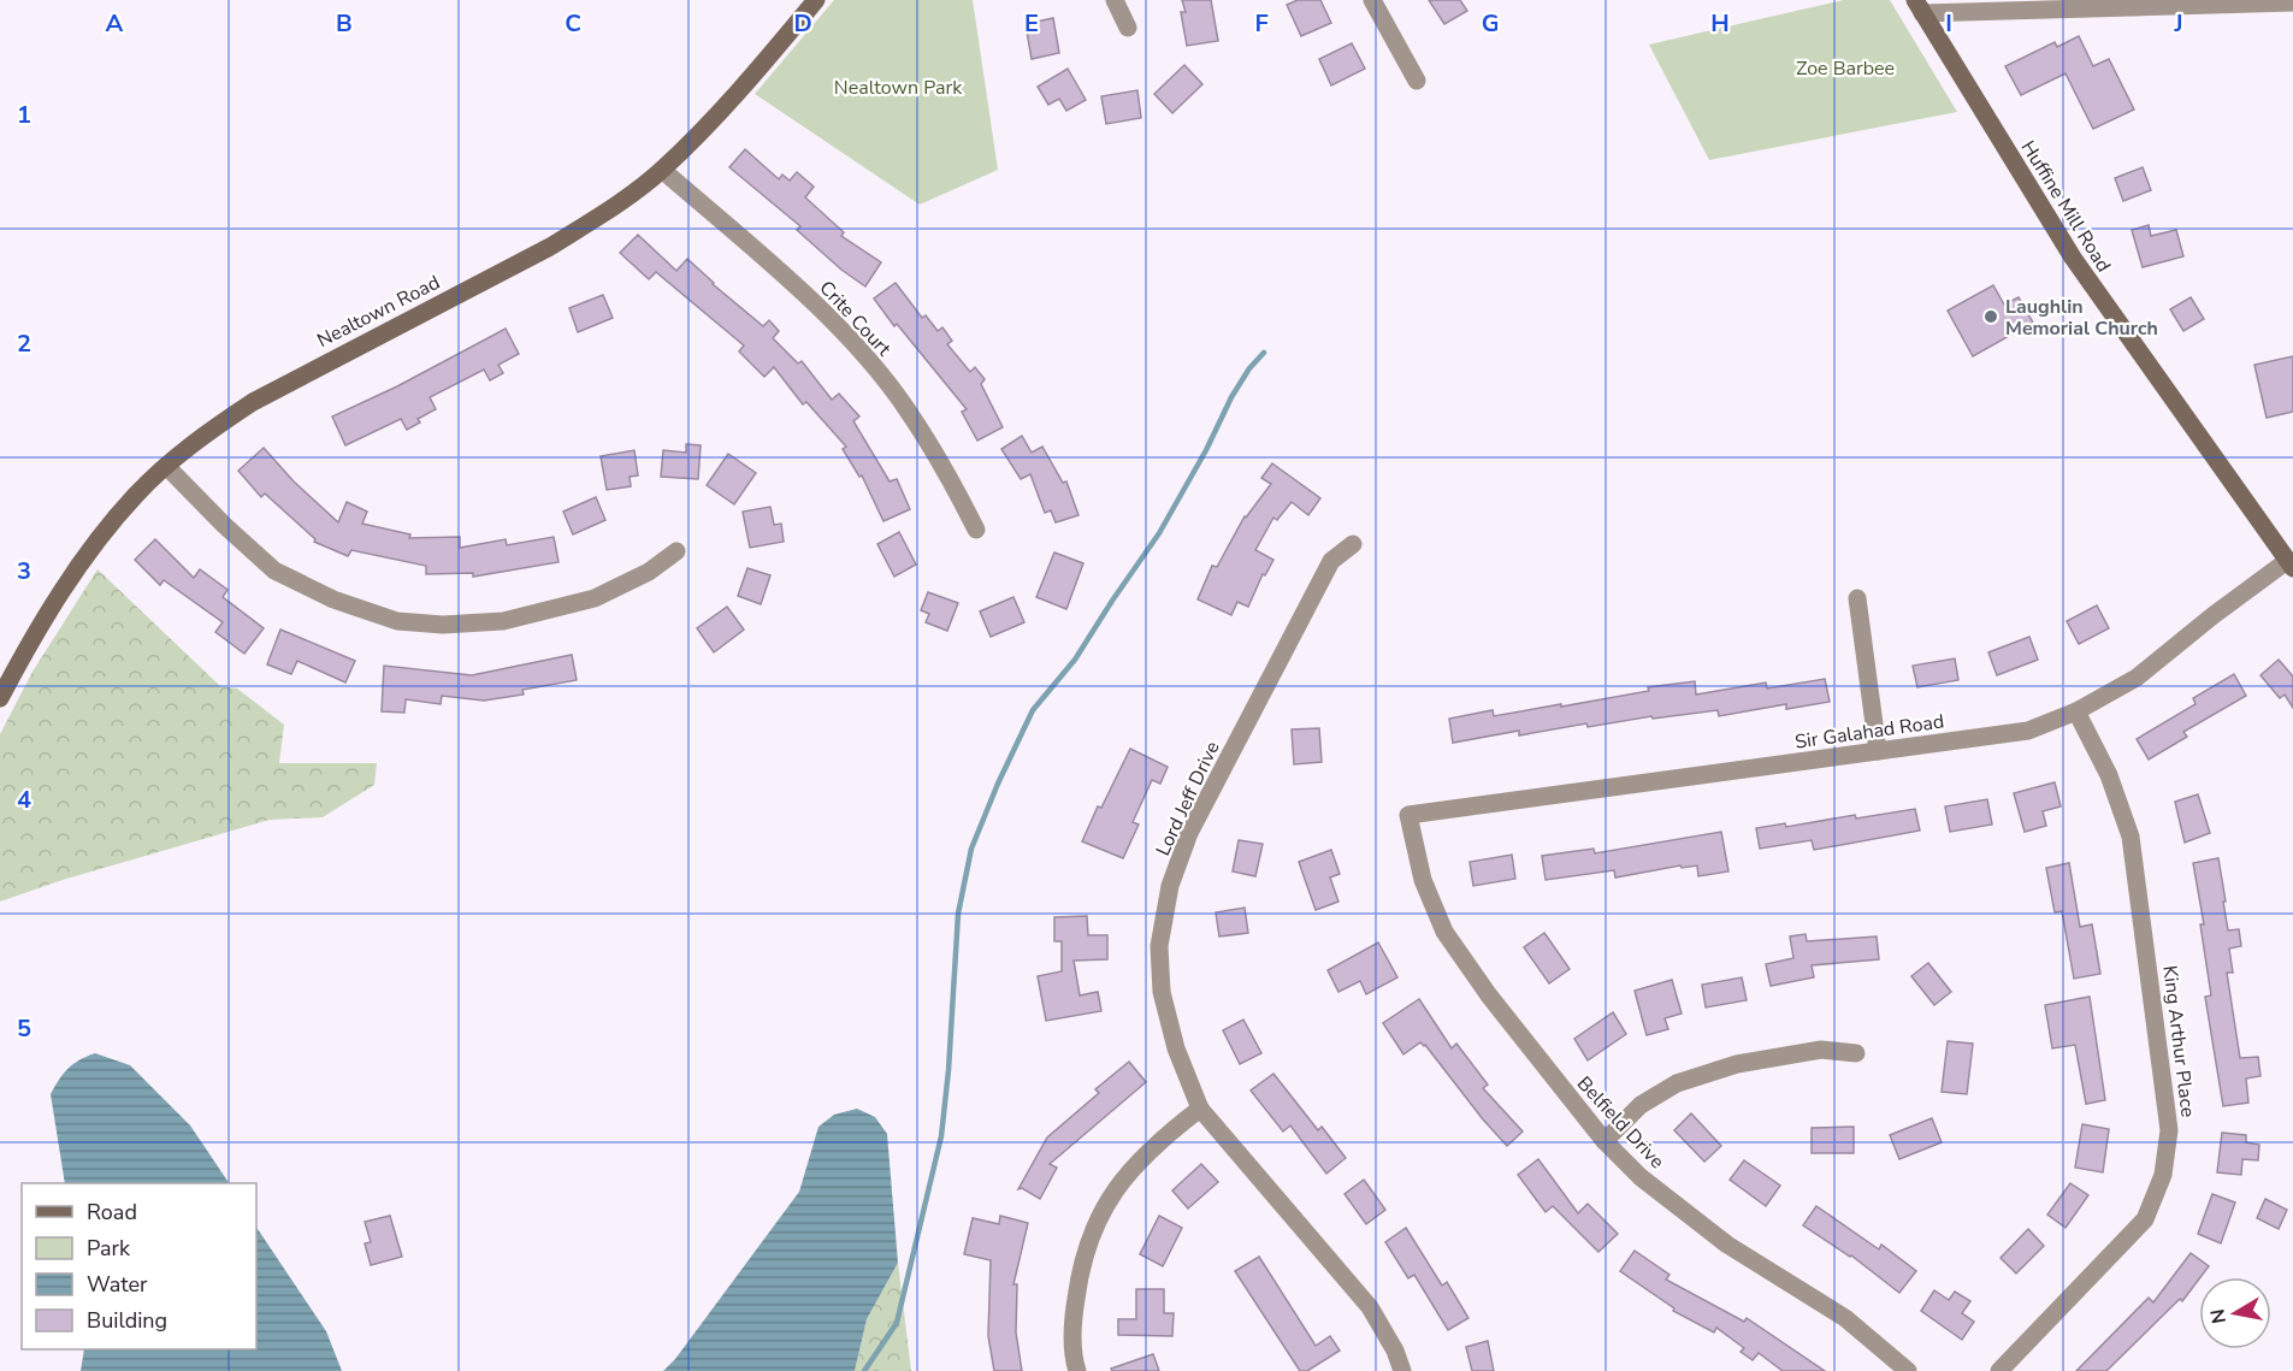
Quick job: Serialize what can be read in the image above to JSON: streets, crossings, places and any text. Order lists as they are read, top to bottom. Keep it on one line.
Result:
{"streets":{"street":["Huffine Mill Road","Nealtown Road","Crite Court","Sir Galahad Road","Lord Jeff Drive","King Arthur Place","Belfield Drive"]},"crossings":[["Huffine Mill Road","Sir Galahad Road"],["Nealtown Road","Crite Court"],["Sir Galahad Road","King Arthur Place"],["Sir Galahad Road","Belfield Drive"]],"parks":["Zoe Barbee","Nealtown Park"],"places":["Laughlin Memorial Church"],"legend":["Road","Park","Water","Building"],"north":"left","grid":{"columns":["A","B","C","D","E","F","G","H","I","J"],"rows":["1","2","3","4","5"]}}
